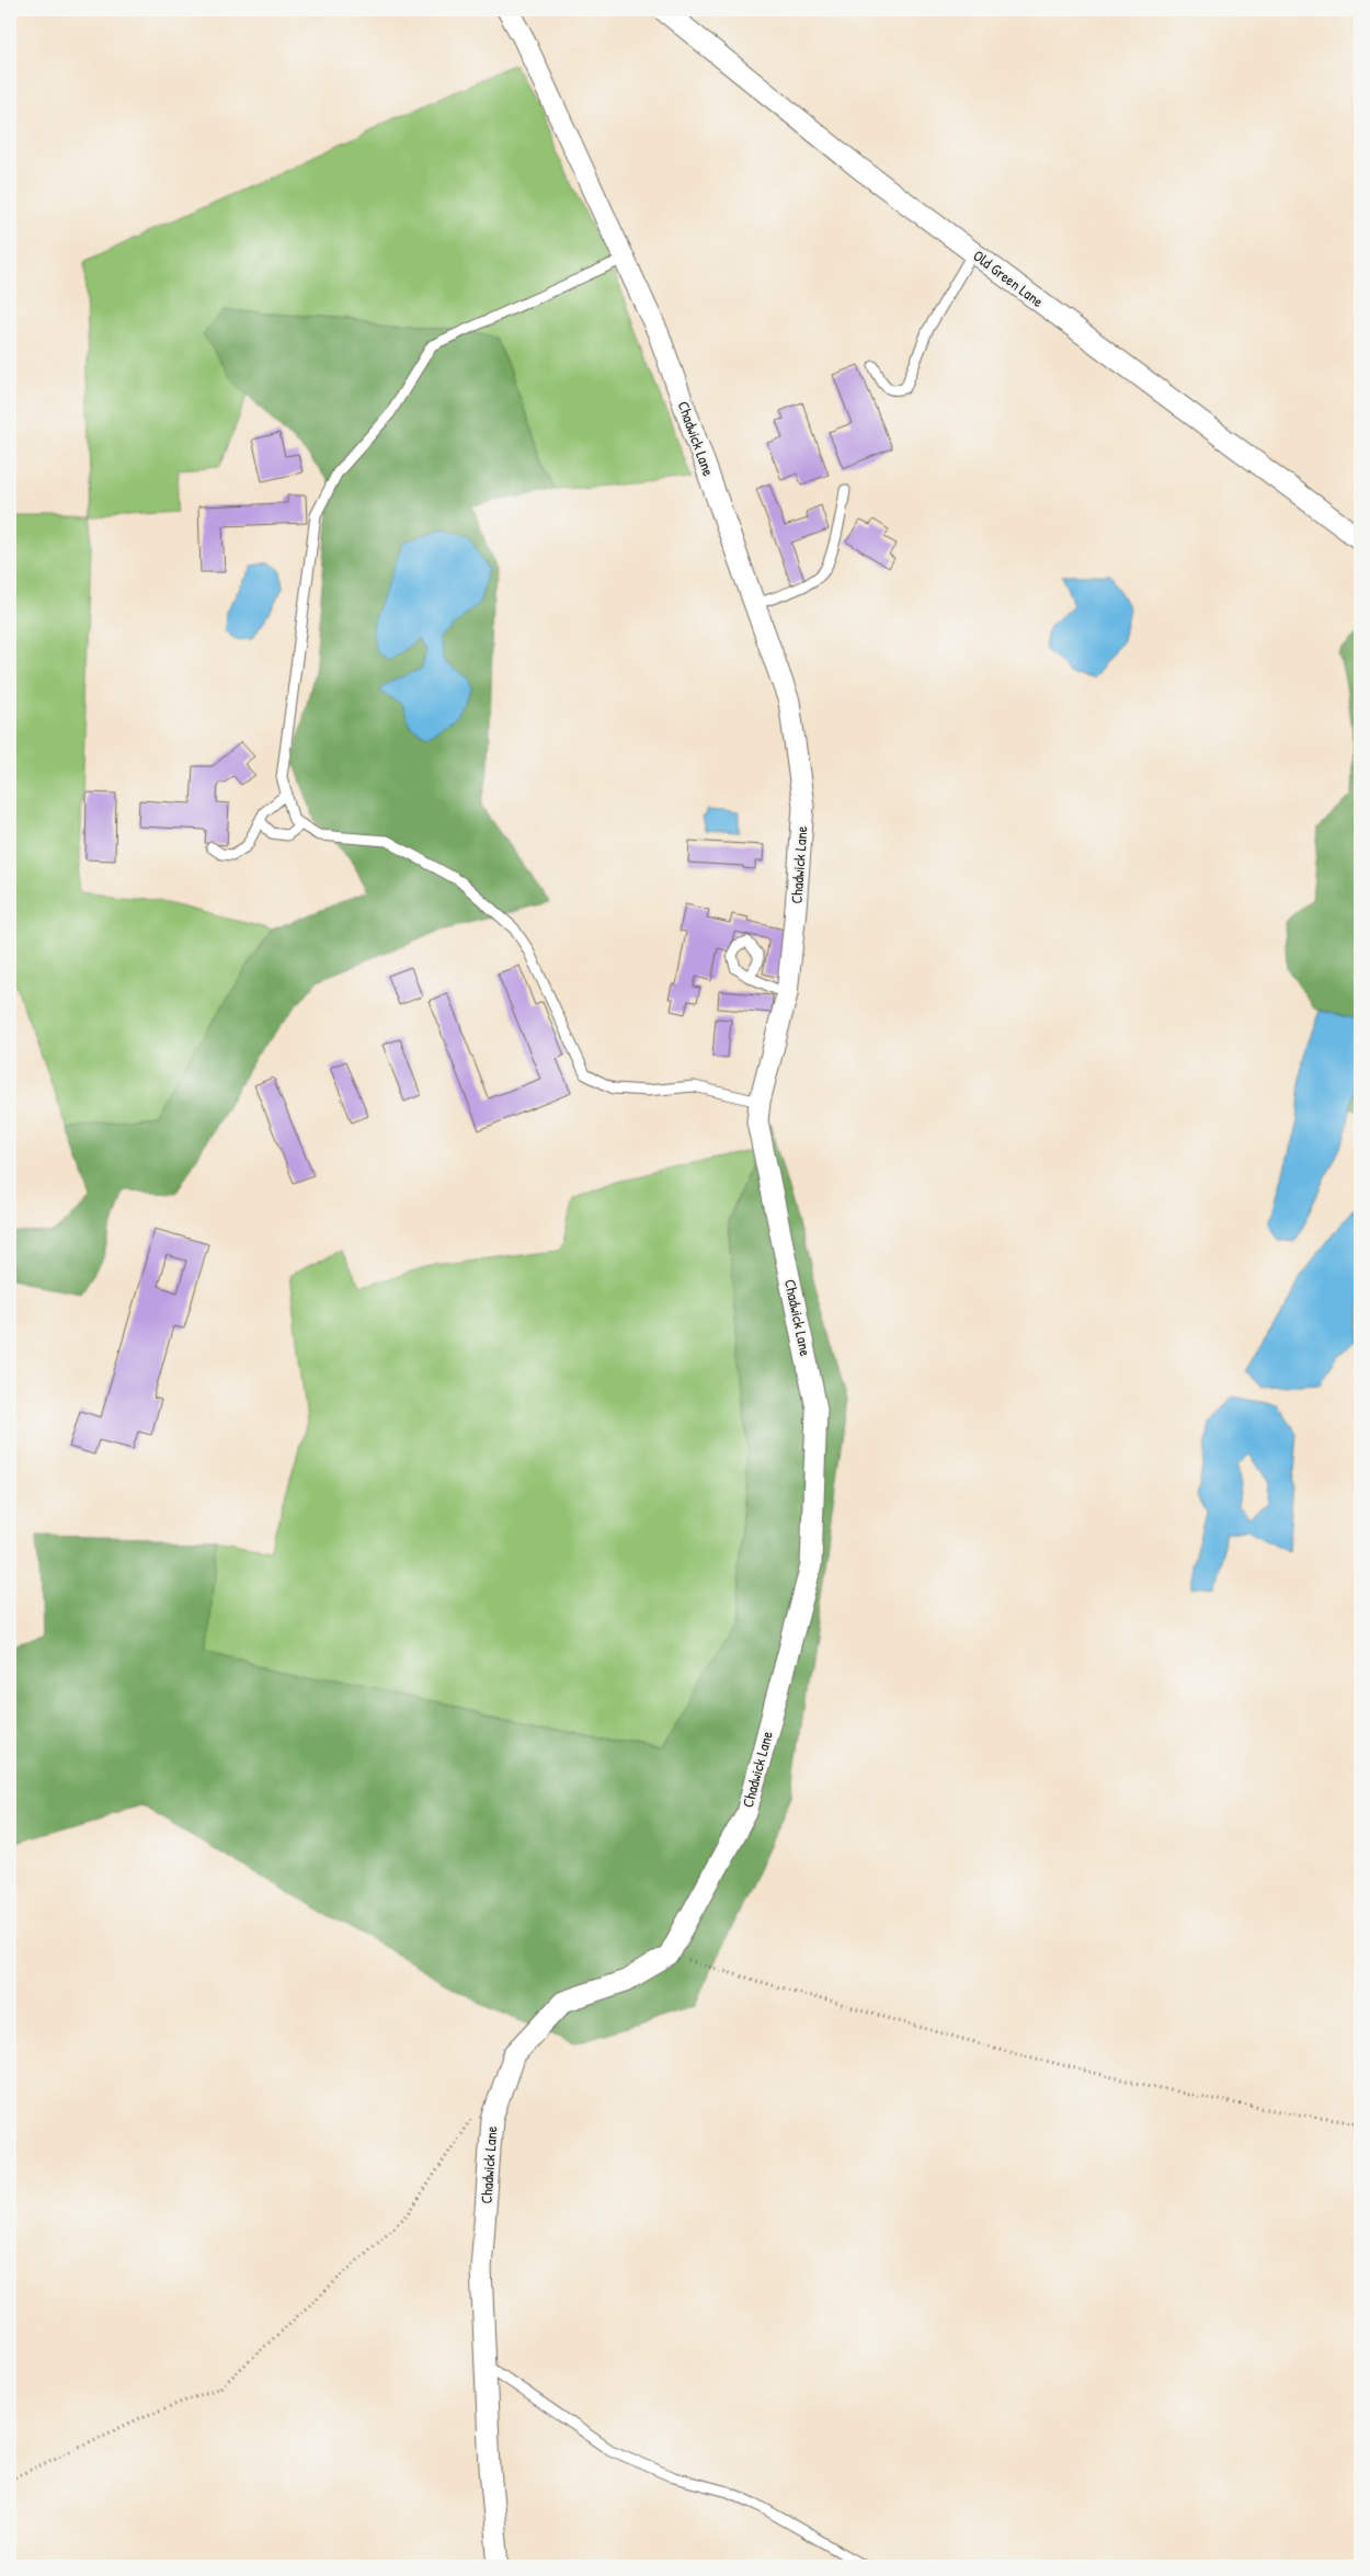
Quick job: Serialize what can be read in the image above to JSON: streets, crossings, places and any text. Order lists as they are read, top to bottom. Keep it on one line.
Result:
{"streets":{"street":["Old Green Lane","Chadwick Lane"]}}
